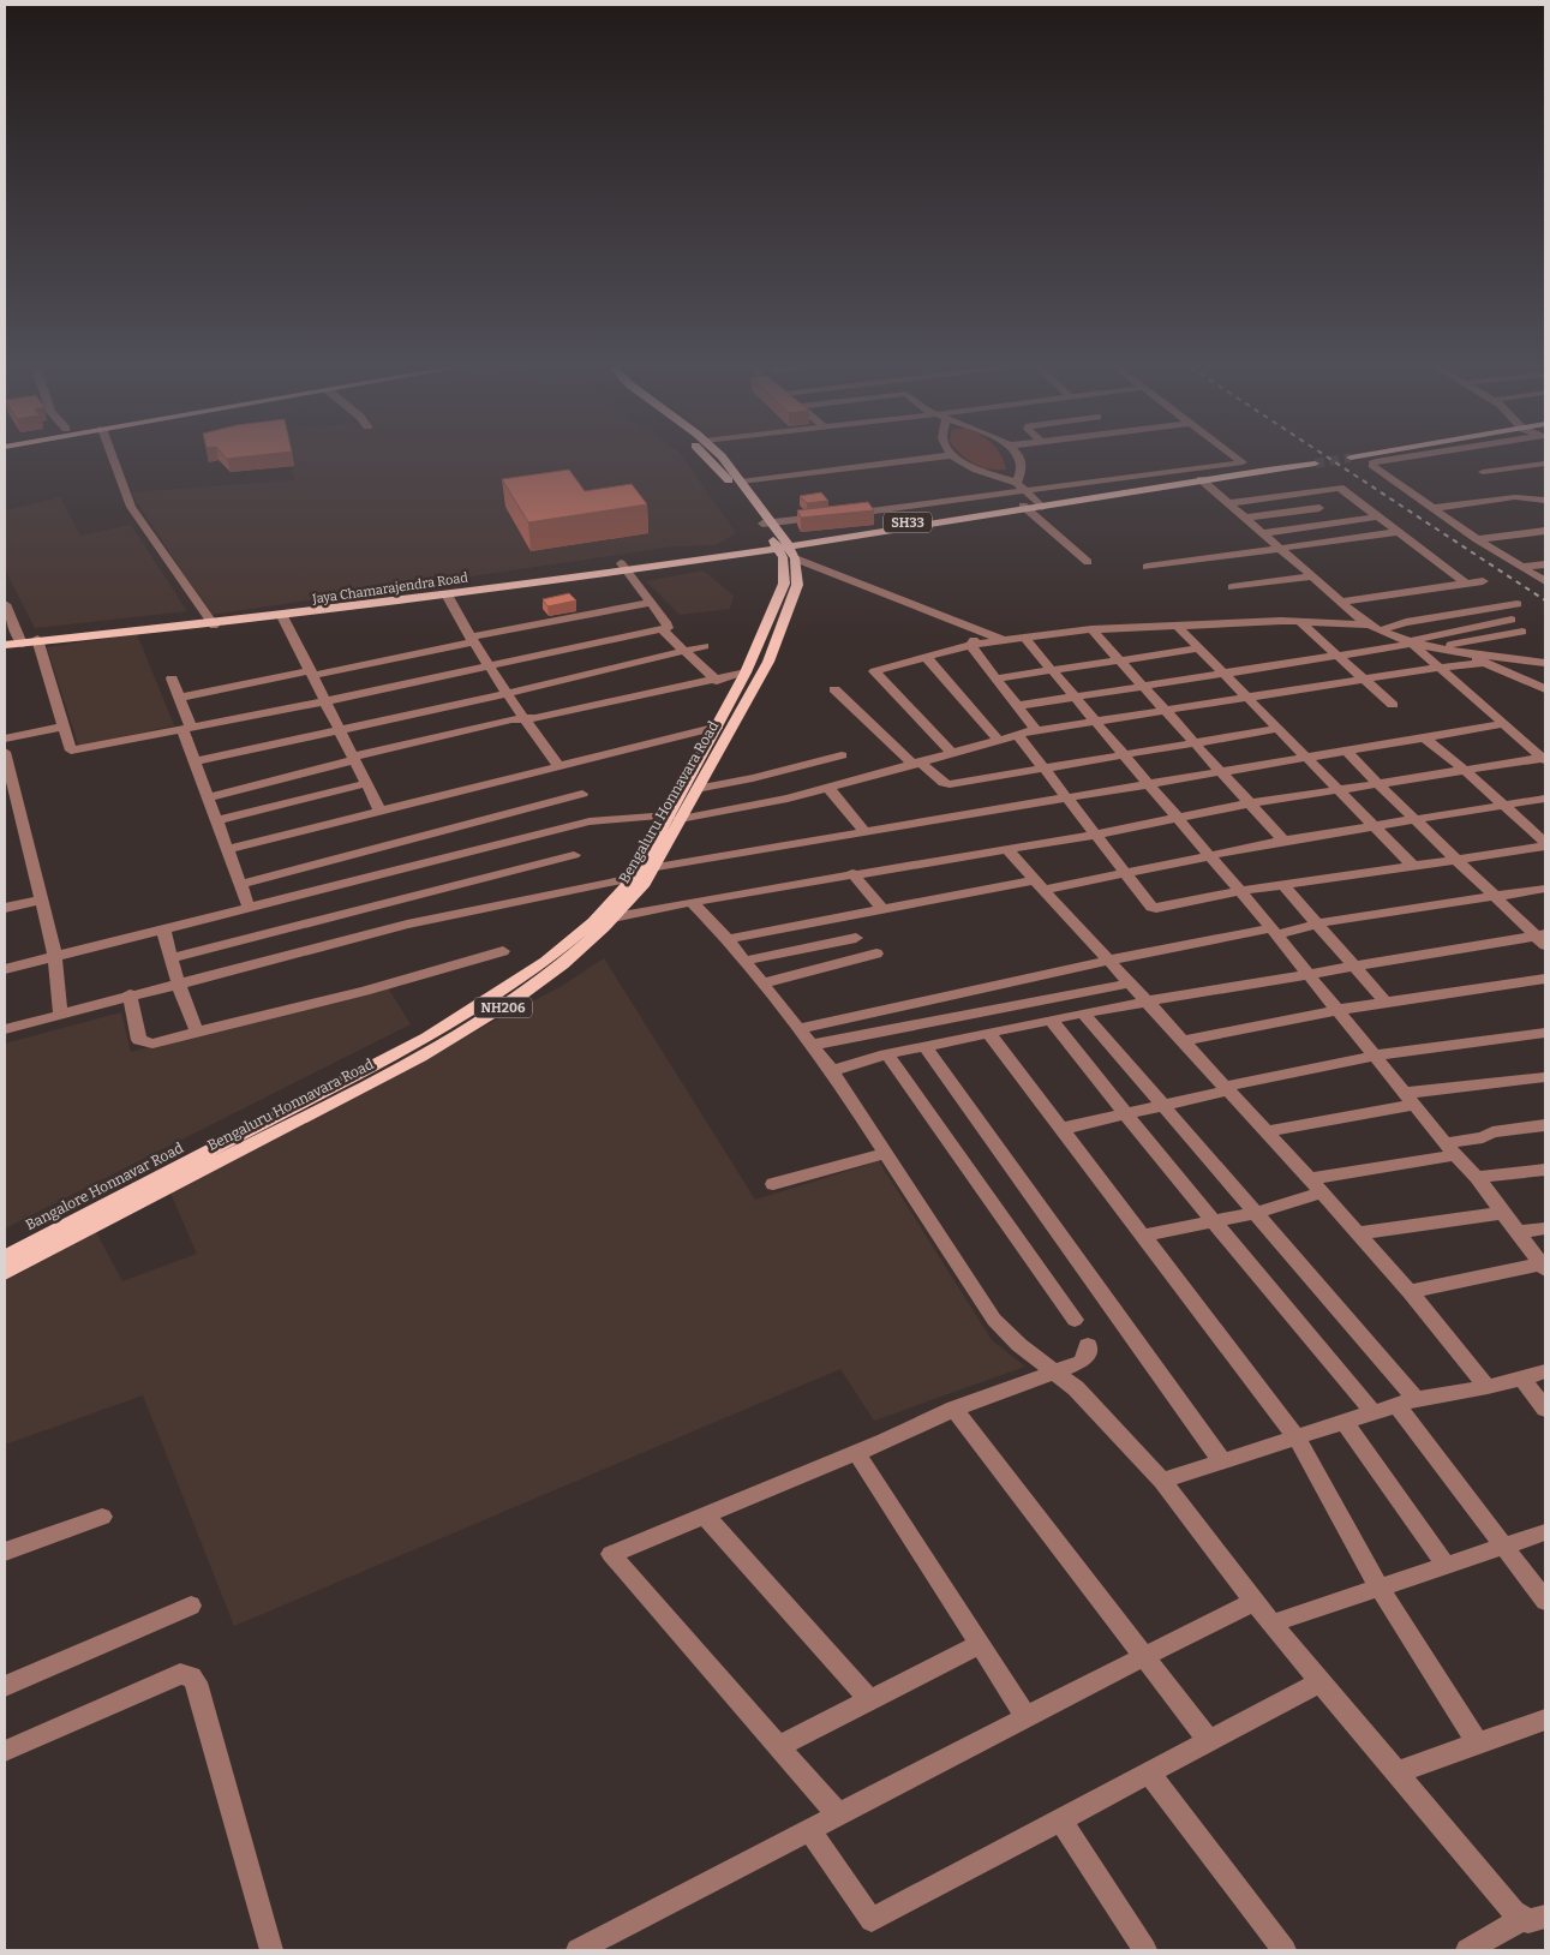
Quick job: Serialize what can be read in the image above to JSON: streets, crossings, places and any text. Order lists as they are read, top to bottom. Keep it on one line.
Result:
{"streets":{"main road":["SH33","Jaya Chamarajendra Road","Bengaluru Honnavara Road","NH206","Bangalore Honnavar Road"]},"crossings":[["SH33","Jaya Chamarajendra Road"],["SH33","Bengaluru Honnavara Road"],["SH33","NH206"],["Jaya Chamarajendra Road","Bengaluru Honnavara Road"],["Jaya Chamarajendra Road","NH206"],["Bengaluru Honnavara Road","NH206"],["Bengaluru Honnavara Road","Bangalore Honnavar Road"]]}
